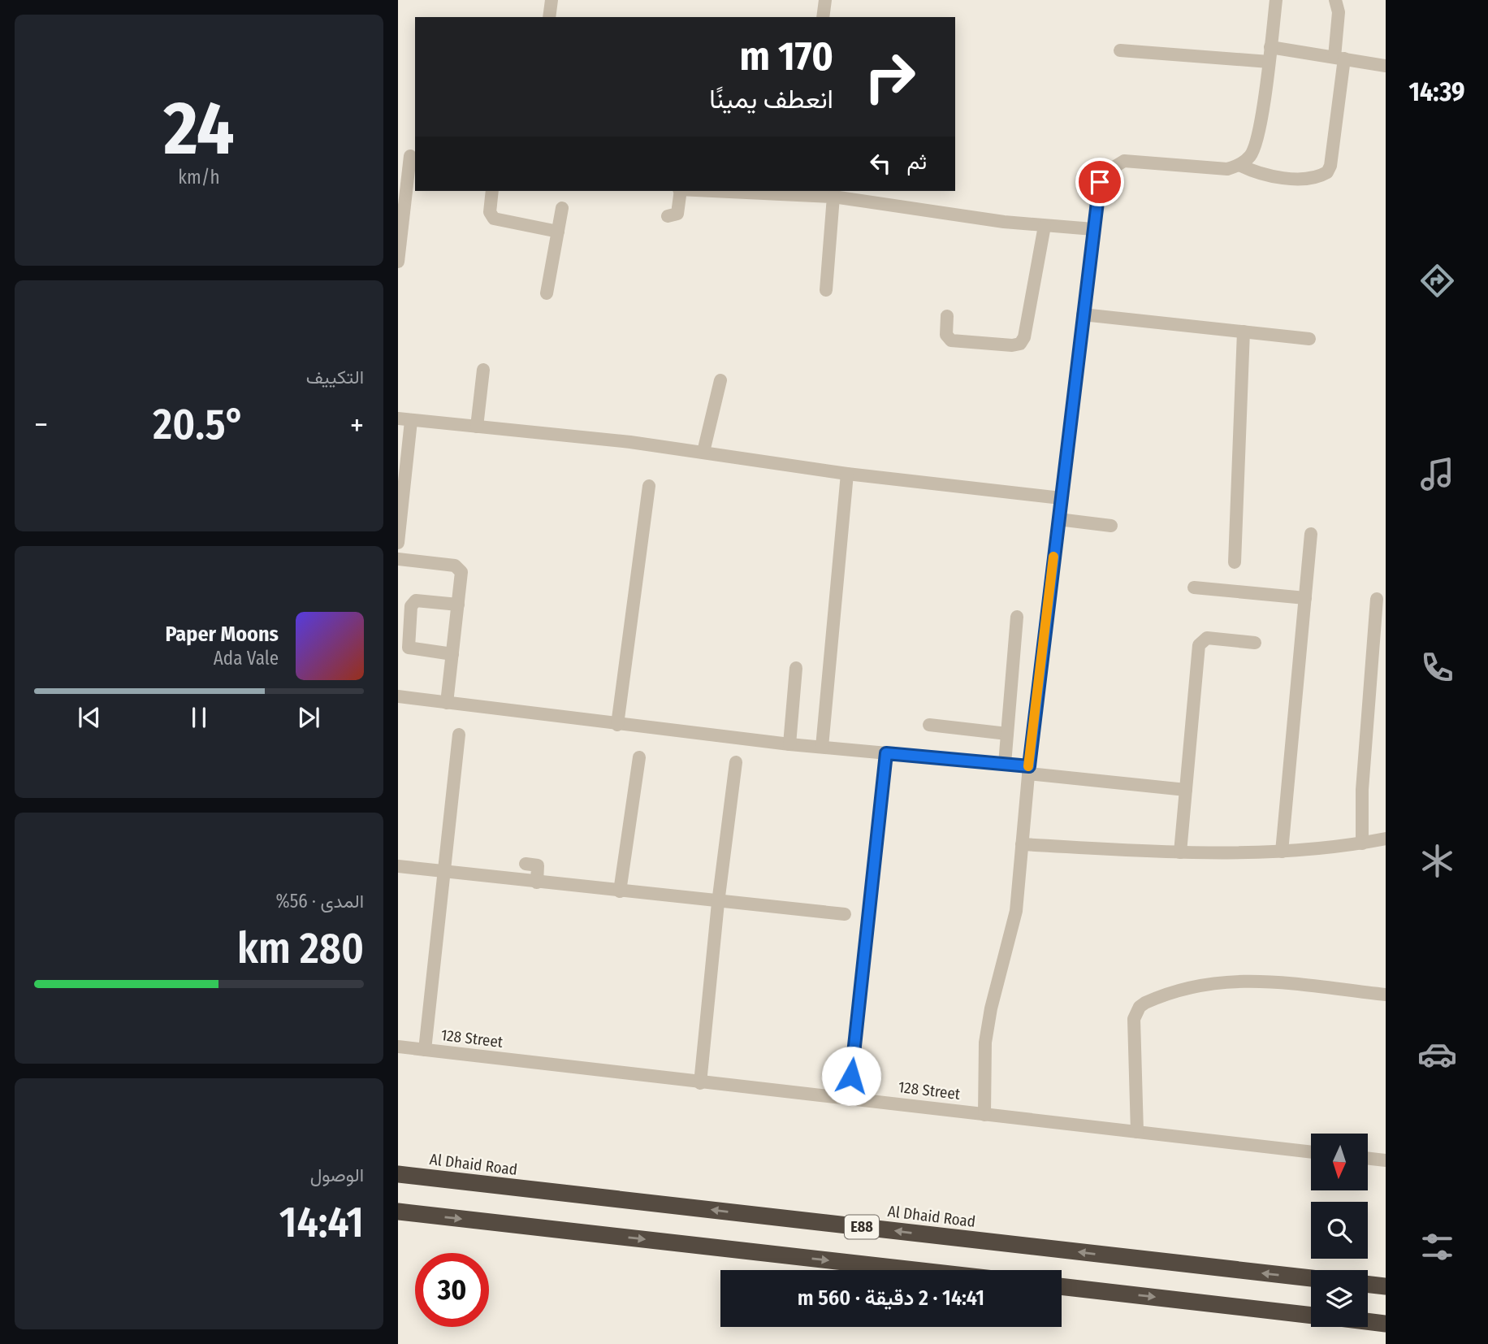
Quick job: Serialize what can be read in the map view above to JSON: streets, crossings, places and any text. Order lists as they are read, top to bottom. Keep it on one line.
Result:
{"streets":{"highway":["Al Dhaid Road","E88"],"street":["128 Street"]},"north":"bottom","page":{"tabs":"14:39","tile":[["24","km/h"],"التكييف",["المدى · 56%","280 km"],["الوصول","14:41"]],"turn":["170 m","انعطف يمينًا"],"then":"ثم","heat":["−","20.5°","+"],"song":["Paper Moons","Ada Vale"],"limit":"30","trip":"14:41 · 2 دقيقة · 560 m"}}
